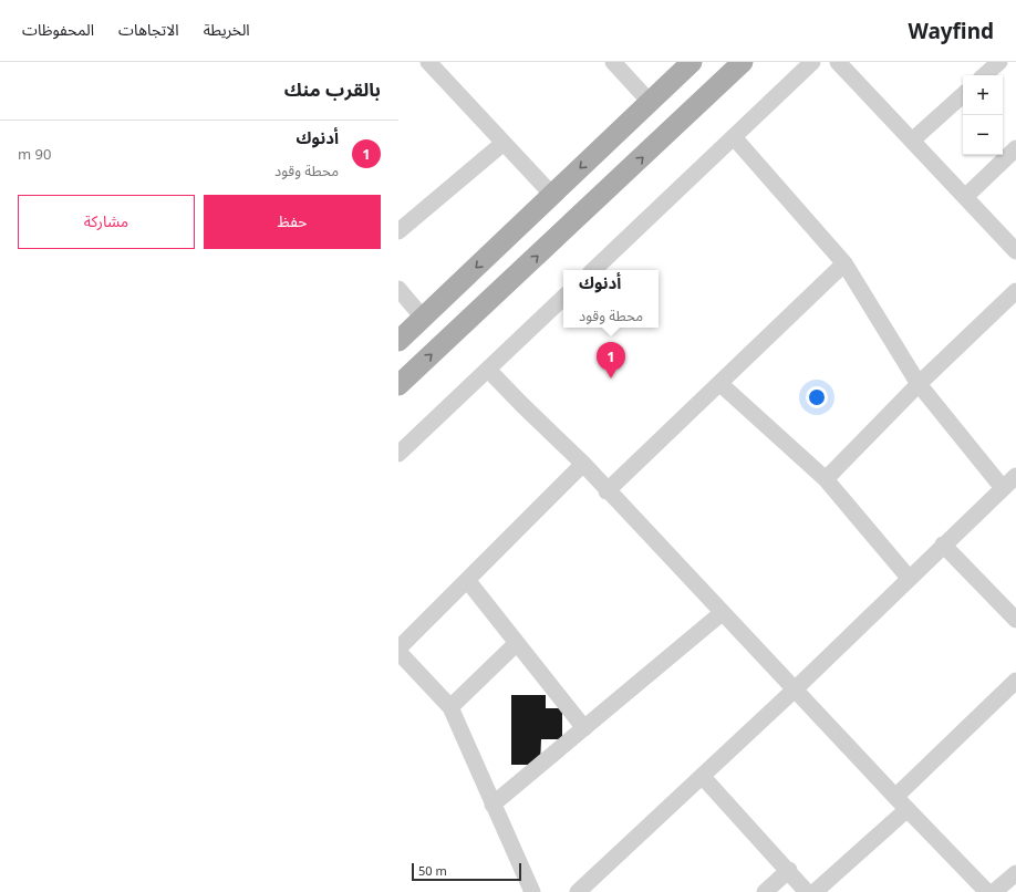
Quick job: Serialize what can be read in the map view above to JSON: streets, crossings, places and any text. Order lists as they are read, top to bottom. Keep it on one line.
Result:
{"scale_bar":"50 m","page":{"header":"Wayfind","nav":["الخريطة","الاتجاهات","المحفوظات"],"heading":"بالقرب منك","map_buttons":["+","−"],"list":[{"mark":"1","name":"أدنوك","note":"محطة وقود","value":"90 m"}],"buttons":["حفظ","مشاركة"],"popup":["أدنوك","محطة وقود"],"pins":"1","scale":"50 m"}}
